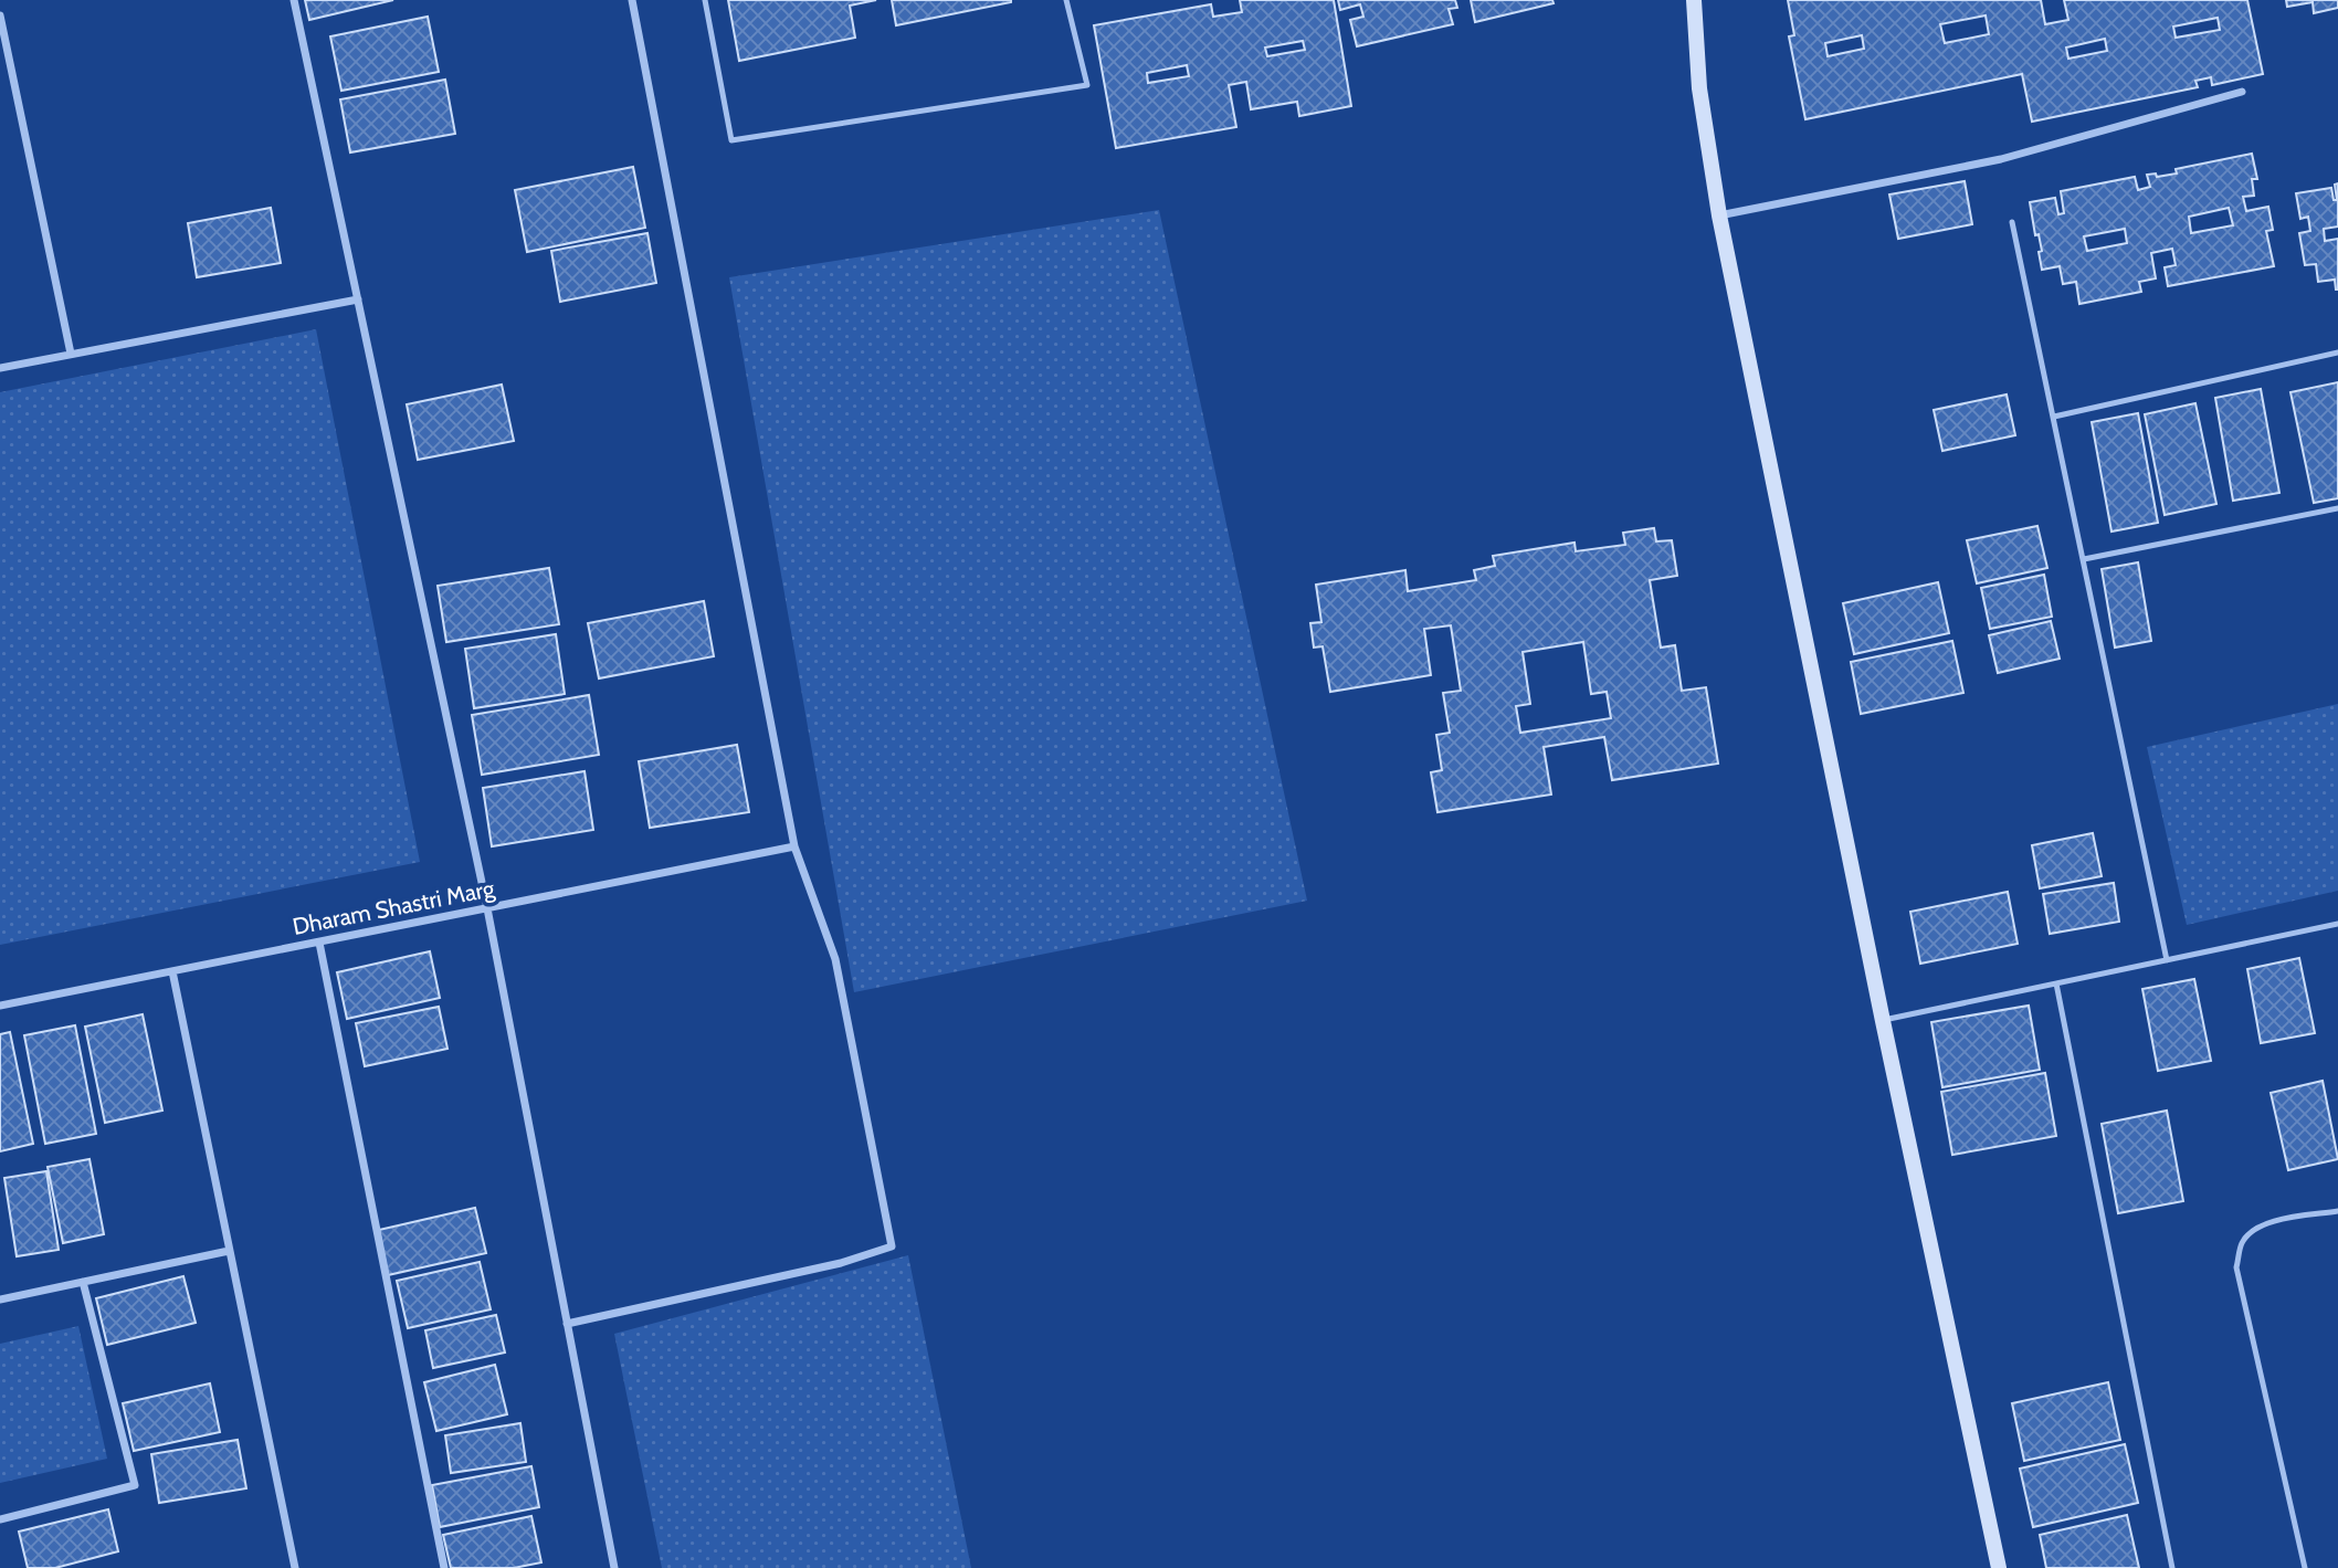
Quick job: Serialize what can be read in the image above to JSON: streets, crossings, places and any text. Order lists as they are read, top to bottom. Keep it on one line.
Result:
{"streets":{"street":["Dharam Shastri Marg"]}}
